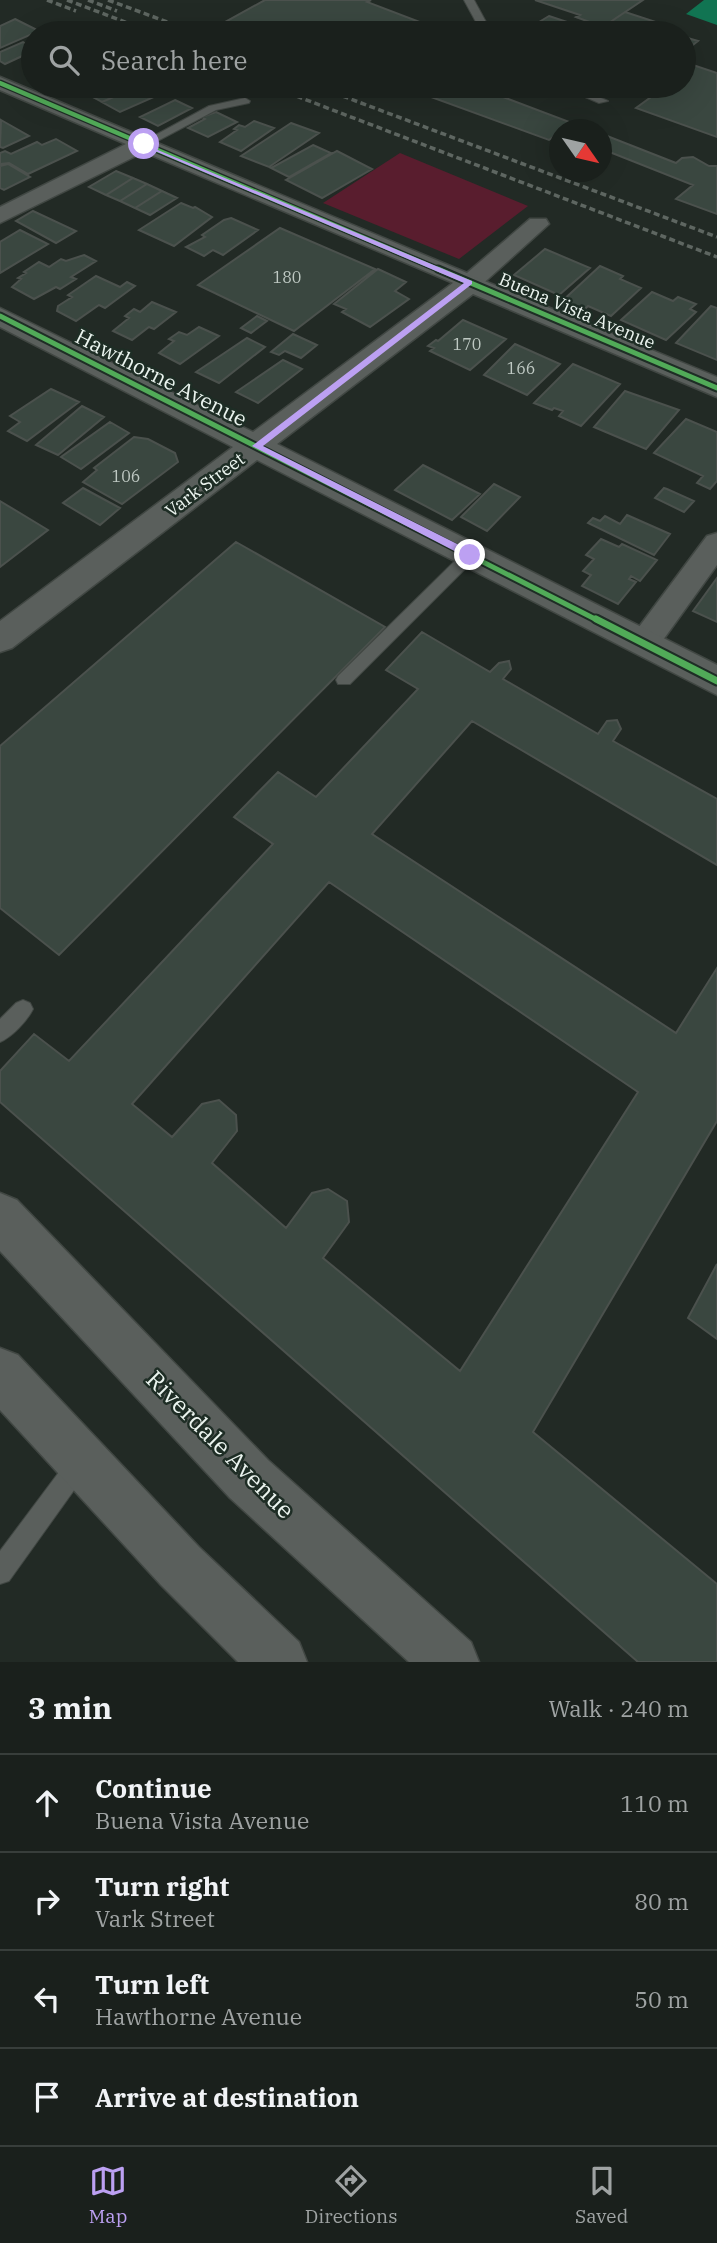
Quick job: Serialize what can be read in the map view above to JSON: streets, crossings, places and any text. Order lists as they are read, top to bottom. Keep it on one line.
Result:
{"streets":{"street":["Buena Vista Avenue","Hawthorne Avenue","Vark Street","Riverdale Avenue"]},"crossings":[["Buena Vista Avenue","Vark Street"],["Hawthorne Avenue","Vark Street"]],"house_numbers":["180","170","166","106"],"north":"bottom right","page":{"search":"Search here","heading":["3 min","Walk · 240 m"],"list":[["Continue","Buena Vista Avenue","110 m"],["Turn right","Vark Street","80 m"],["Turn left","Hawthorne Avenue","50 m"],"Arrive at destination"],"nav":["Map","Directions","Saved"]}}
